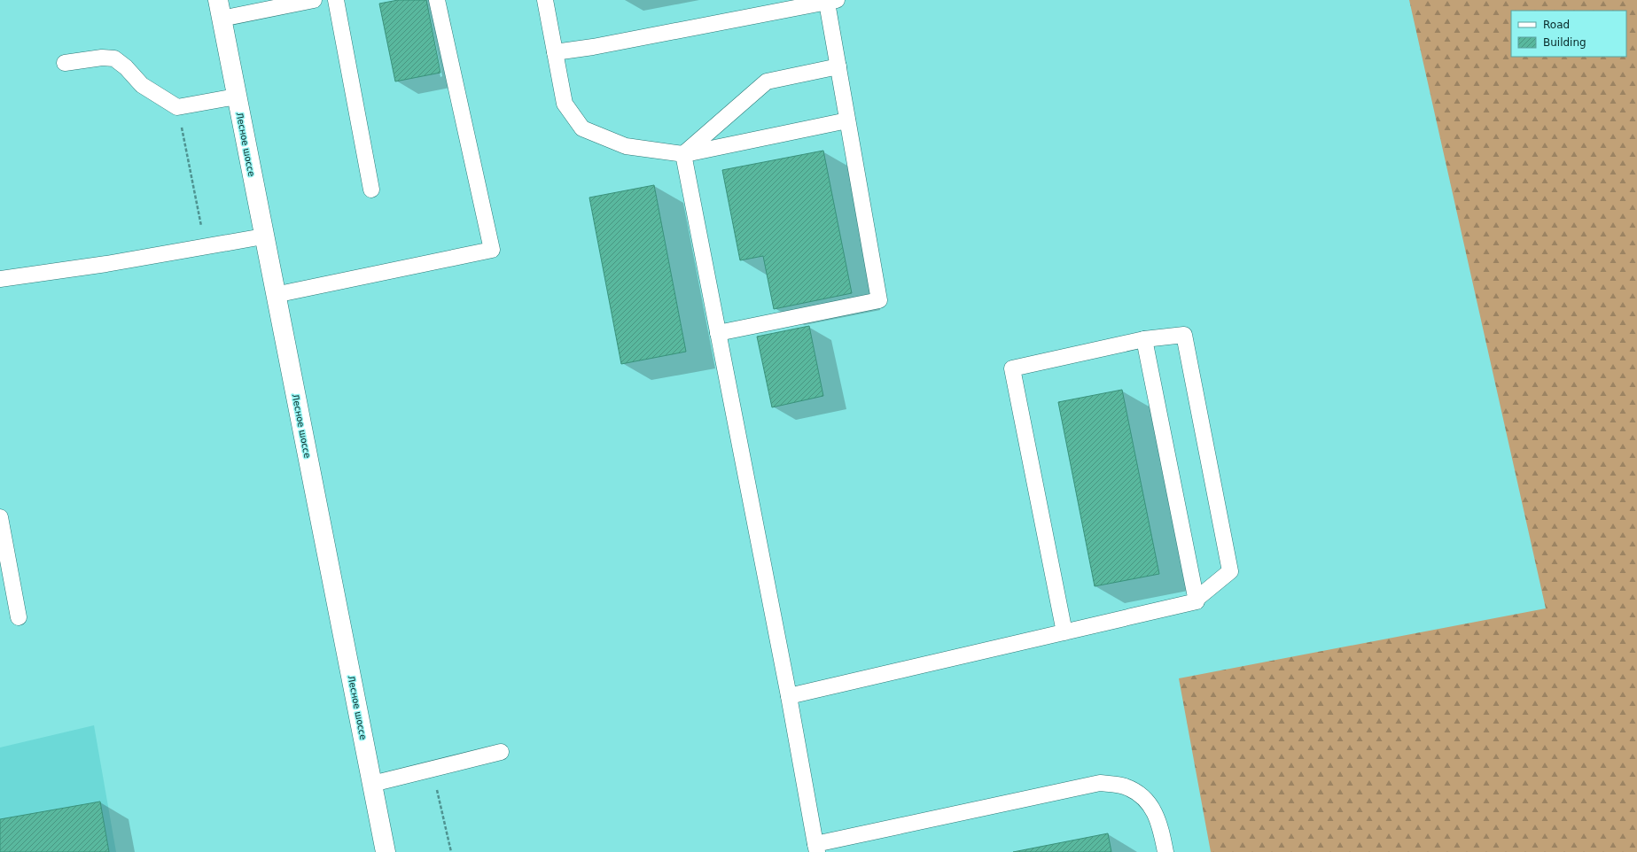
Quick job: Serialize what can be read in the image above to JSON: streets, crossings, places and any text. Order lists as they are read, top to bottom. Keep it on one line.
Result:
{"streets":{"street":["Лесное шоссе"]},"legend":["Road","Building"]}
